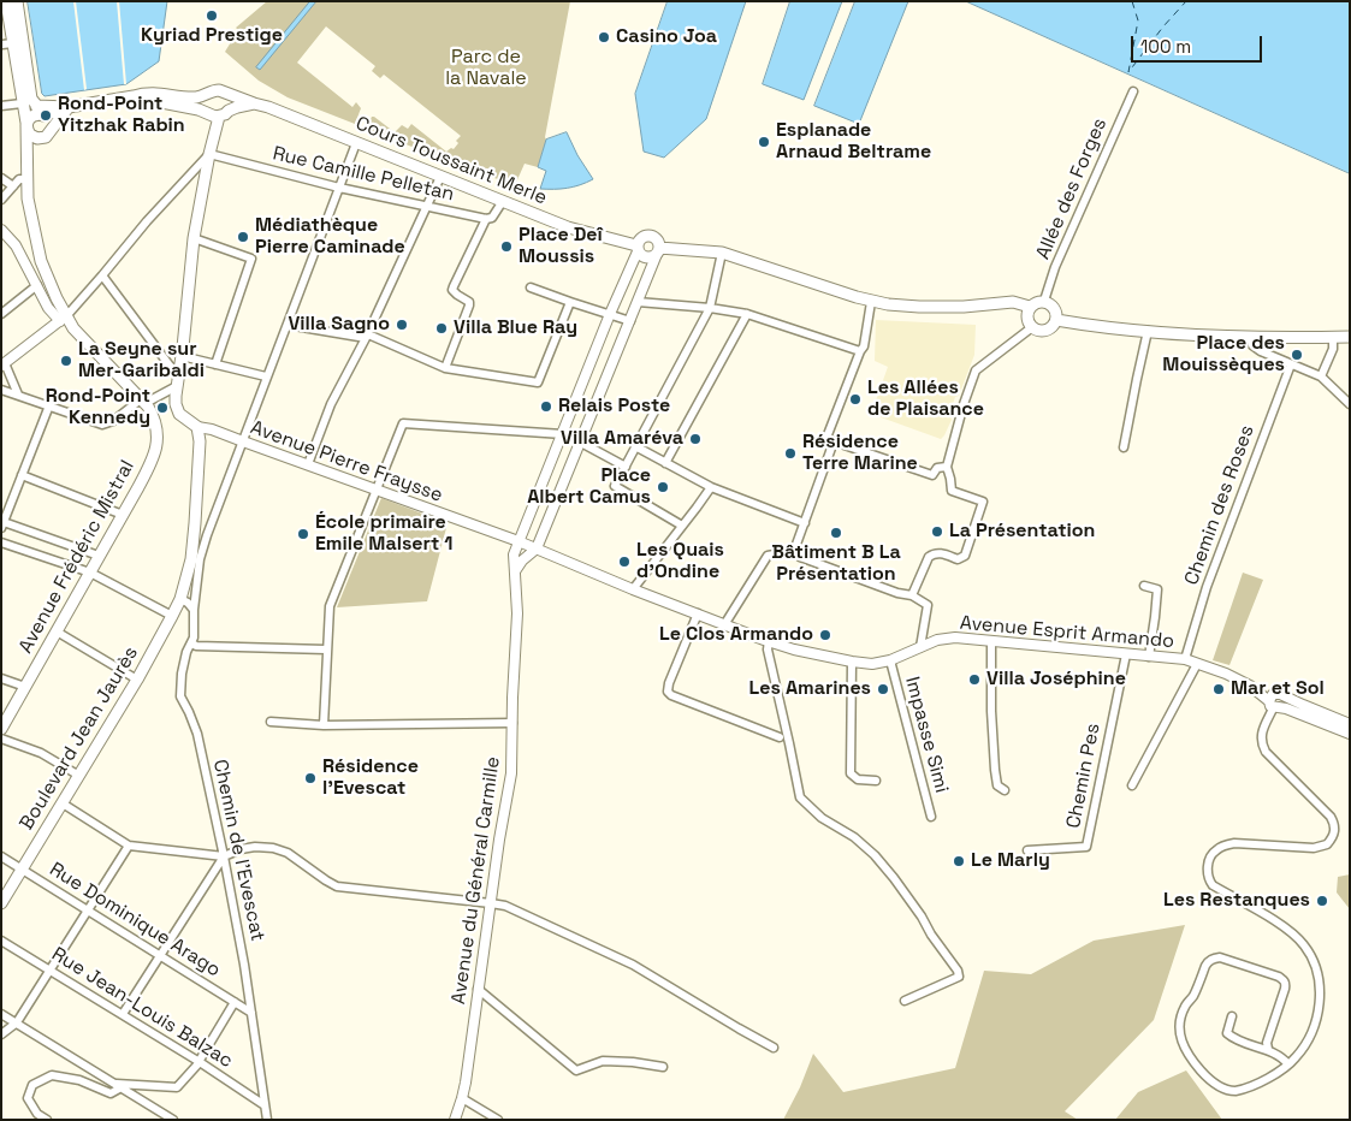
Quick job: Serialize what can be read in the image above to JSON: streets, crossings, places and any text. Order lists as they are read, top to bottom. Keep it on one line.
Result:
{"streets":{"main road":["Cours Toussaint Merle","Avenue Frédéric Mistral","Boulevard Jean Jaurès"],"street":["Rue Camille Pelletan","Allée des Forges","Avenue Pierre Fraysse","Chemin des Roses","Avenue Esprit Armando","Impasse Simi","Chemin Pes","Chemin de l'Evescat","Avenue du Général Carmille","Rue Dominique Arago","Rue Jean-Louis Balzac"]},"crossings":[["Cours Toussaint Merle","Avenue du Général Carmille"],["Avenue Pierre Fraysse","Avenue Esprit Armando"],["Avenue Pierre Fraysse","Boulevard Jean Jaurès"],["Avenue Pierre Fraysse","Avenue du Général Carmille"],["Chemin des Roses","Avenue Esprit Armando"],["Avenue Esprit Armando","Impasse Simi"],["Avenue Esprit Armando","Chemin Pes"],["Avenue Esprit Armando","Avenue du Général Carmille"],["Boulevard Jean Jaurès","Rue Dominique Arago"],["Chemin de l'Evescat","Rue Dominique Arago"],["Chemin de l'Evescat","Rue Jean-Louis Balzac"]],"parks":["Parc de la Navale"],"places":["Kyriad Prestige","Casino Joa","Rond-Point Yitzhak Rabin","Esplanade Arnaud Beltrame","Médiathèque Pierre Caminade","Place Deî Moussis","Villa Sagno","Villa Blue Ray","Place des Mouissèques","La Seyne sur Mer-Garibaldi","Les Allées de Plaisance","Relais Poste","Rond-Point Kennedy","Villa Amaréva","Résidence Terre Marine","Place Albert Camus","La Présentation","Bâtiment B La Présentation","École primaire Emile Malsert 1","Les Quais d'Ondine","Le Clos Armando","Villa Joséphine","Les Amarines","Mar et Sol","Résidence l'Evescat","Le Marly","Les Restanques"],"scale_bar":"100 m"}
